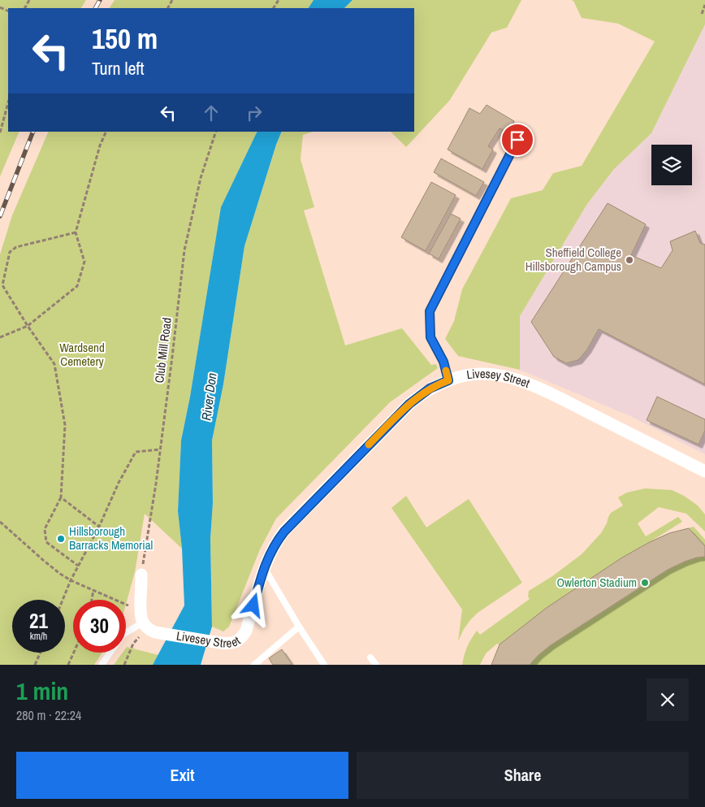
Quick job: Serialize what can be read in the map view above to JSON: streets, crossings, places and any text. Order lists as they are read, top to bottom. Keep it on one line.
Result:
{"streets":{"street":["Livesey Street"],"path":["Club Mill Road"]},"water":["River Don"],"parks":["Wardsend Cemetery"],"places":["Sheffield College Hillsborough Campus","Hillsborough Barracks Memorial","Owlerton Stadium"],"page":{"turn":["150 m","Turn left"],"speed":"21 km/h","limit":"30","heading":["1 min","280 m · 22:24"],"buttons":["Exit","Share"]}}
